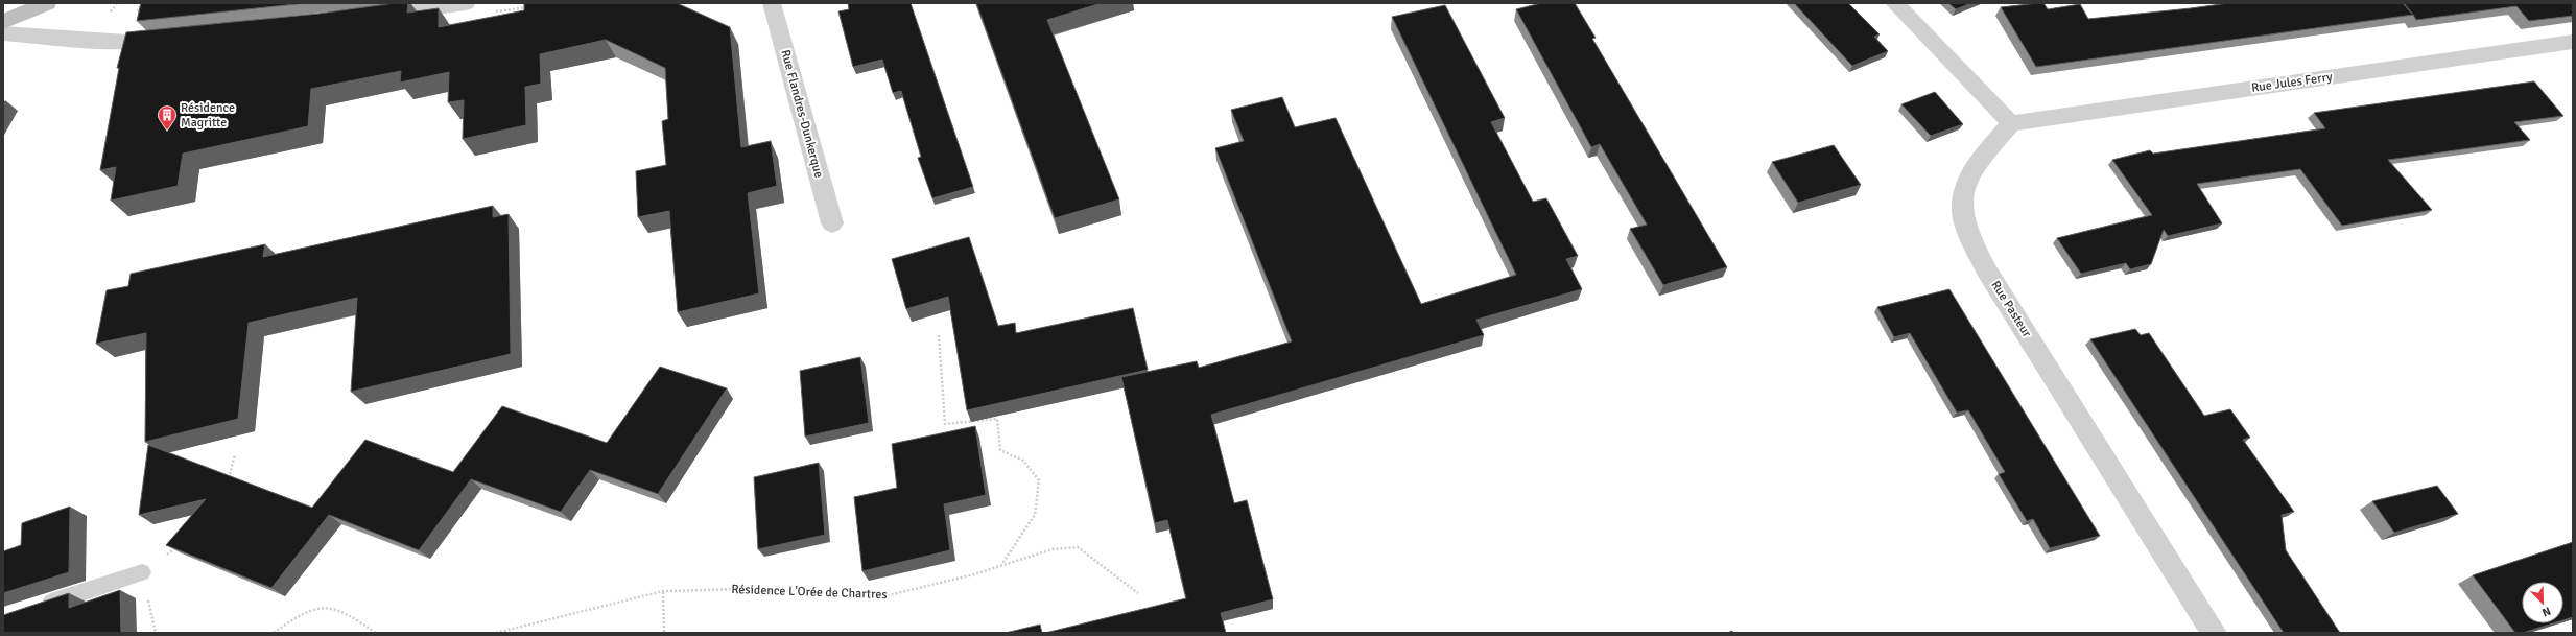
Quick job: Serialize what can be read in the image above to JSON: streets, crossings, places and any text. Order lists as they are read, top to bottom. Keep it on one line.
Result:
{"streets":{"street":["Rue Jules Ferry","Rue Flandres-Dunkerque","Rue Pasteur"],"path":["Résidence L'Orée de Chartres"]},"crossings":[["Rue Jules Ferry","Rue Pasteur"]],"places":{"building":["Résidence Magritte"]},"north":"bottom right"}
